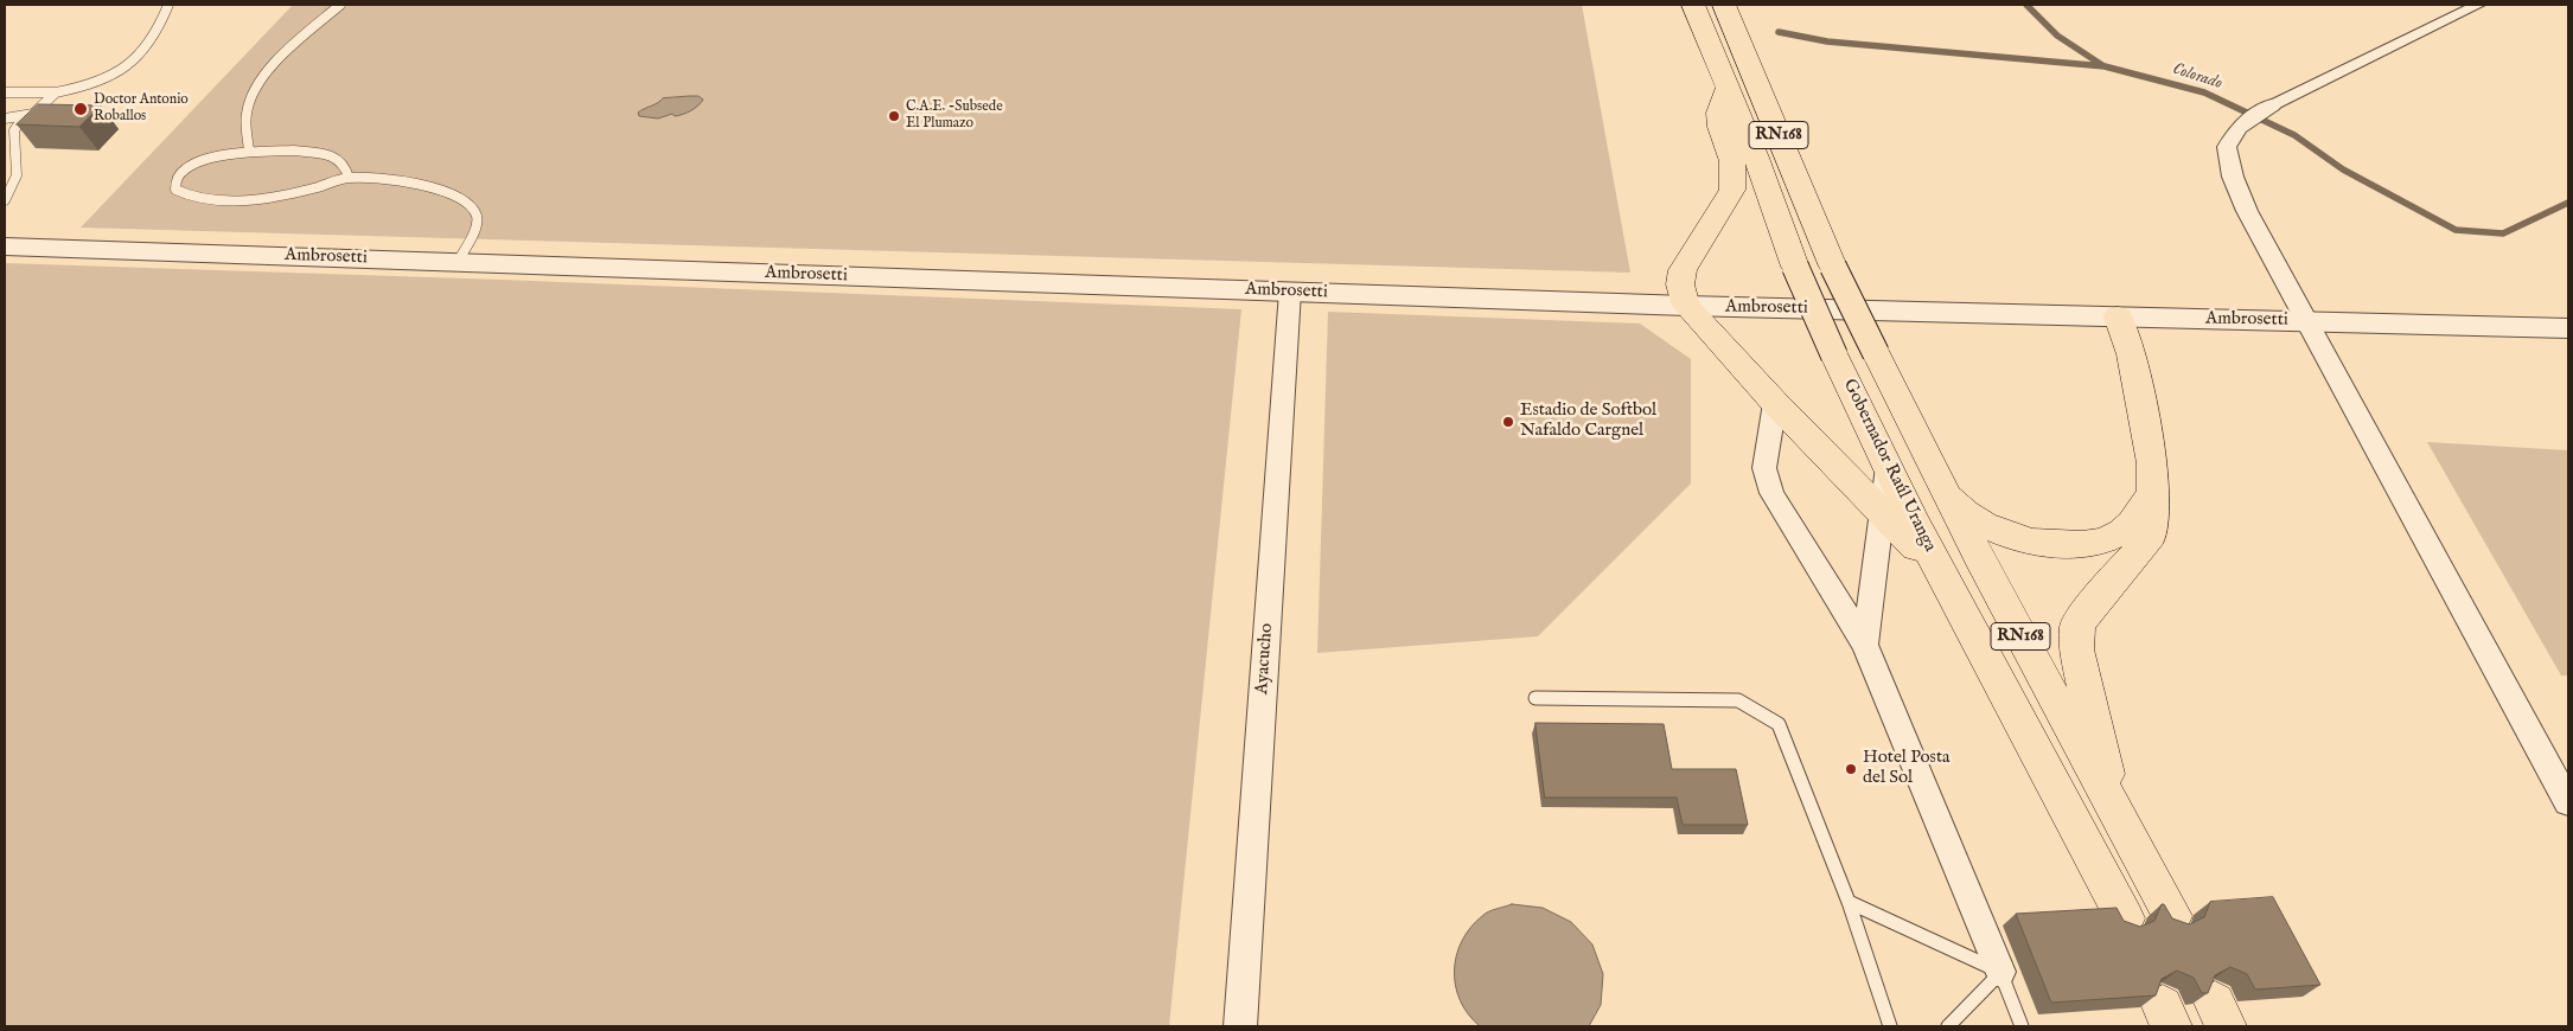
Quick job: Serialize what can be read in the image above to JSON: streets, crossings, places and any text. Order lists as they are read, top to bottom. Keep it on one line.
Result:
{"streets":{"highway":["RN168","Gobernador Raúl Uranga"],"street":["Ambrosetti","Ayacucho"]},"crossings":[["Ambrosetti","Ayacucho"]],"water":["Colorado"],"places":["Doctor Antonio Roballos","C.A.E. -Subsede El Plumazo","Estadio de Softbol Nafaldo Cargnel","Hotel Posta del Sol"]}
